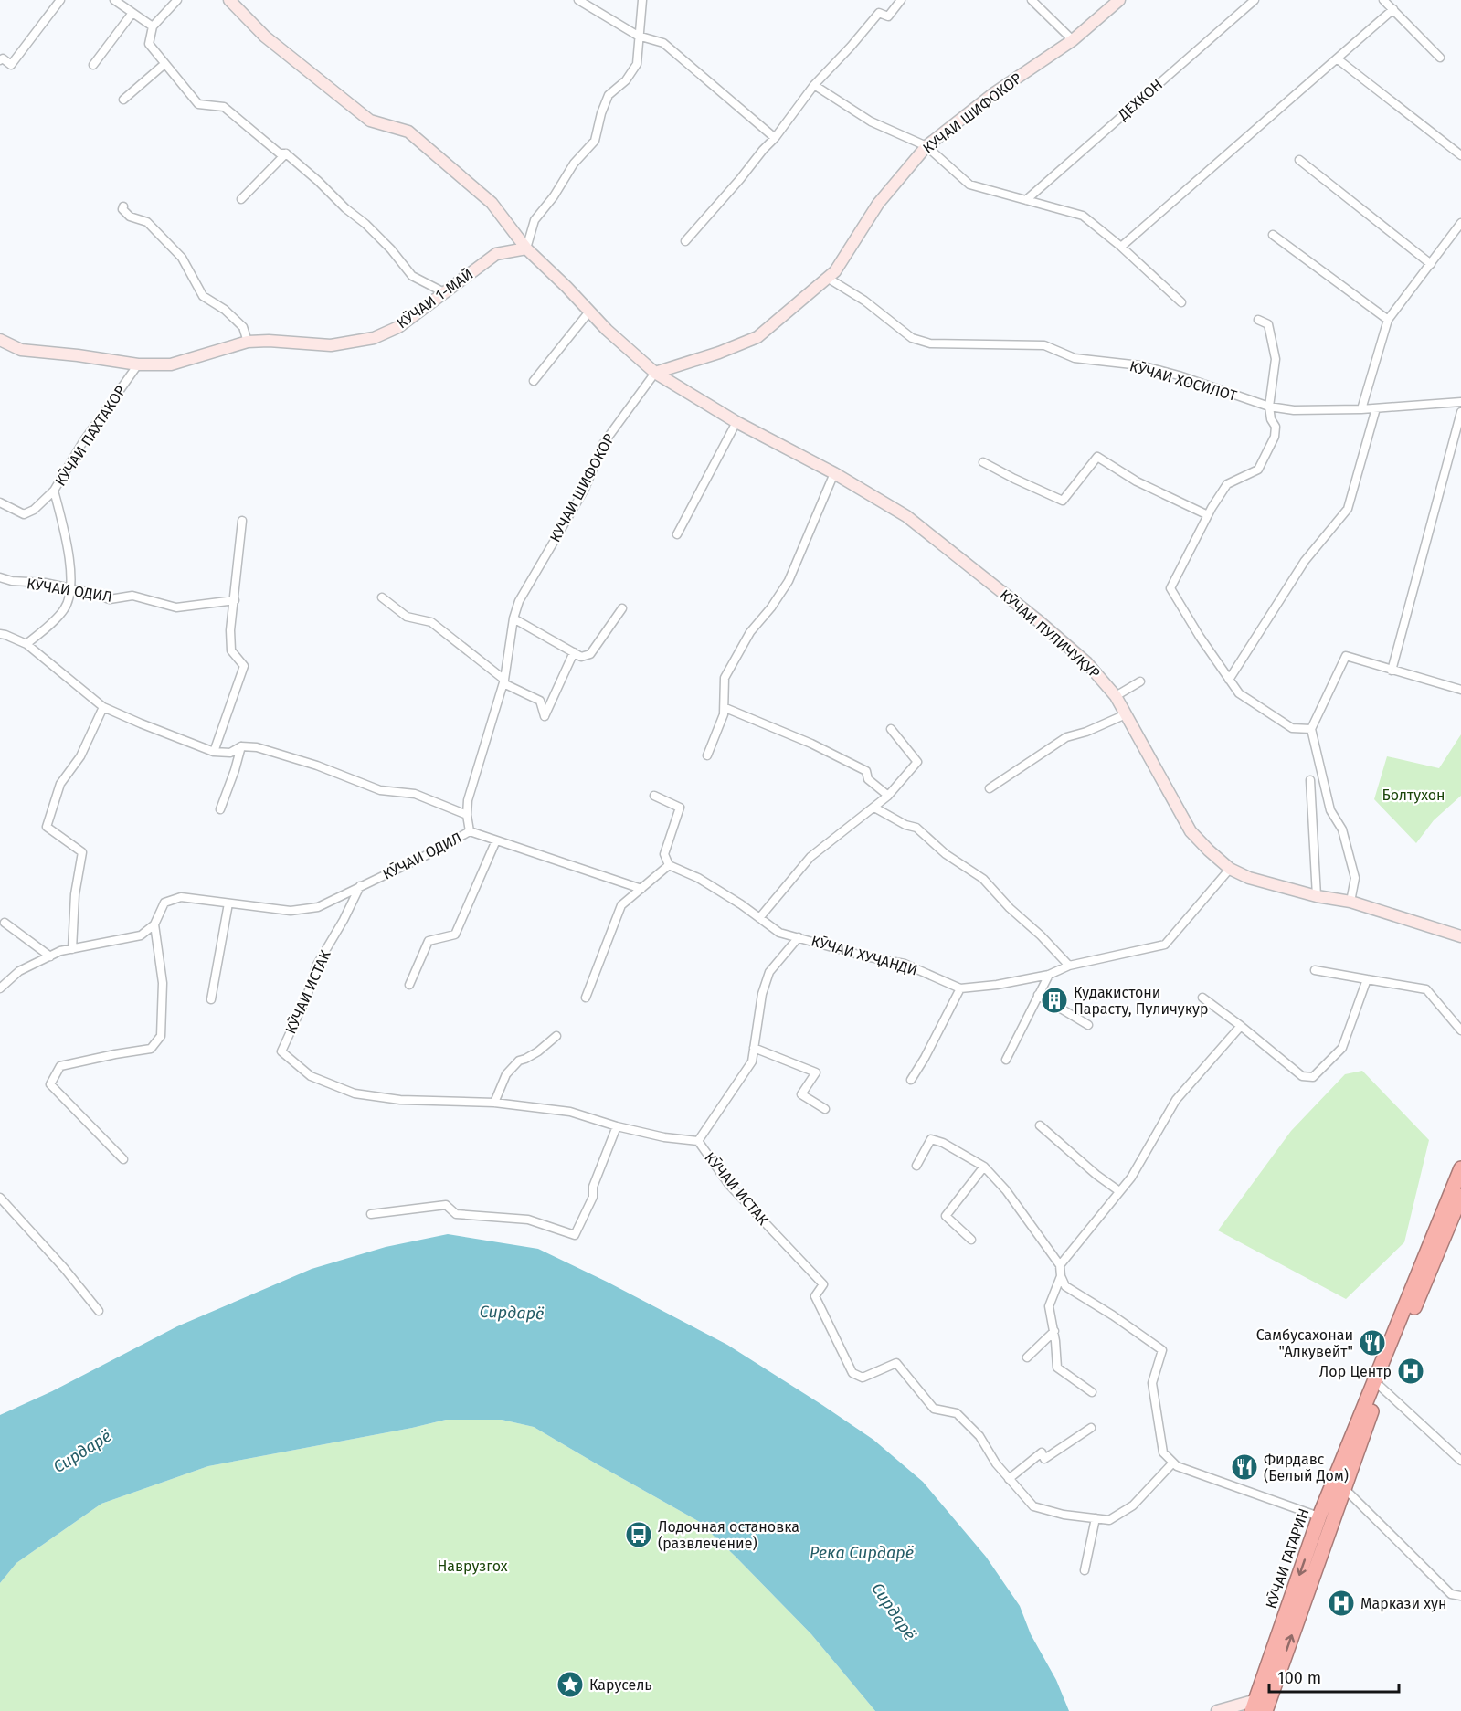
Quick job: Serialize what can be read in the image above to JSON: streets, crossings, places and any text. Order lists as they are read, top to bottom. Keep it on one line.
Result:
{"streets":{"highway":["КӮЧАИ ГАГАРИН"],"street":["ДЕХКОН","КУЧАИ ШИФОКОР","КӮЧАИ 1-МАЙ","КӮЧАИ ХОСИЛОТ","КӮЧАИ ПАХТАКОР","КӮЧАИ ОДИЛ","КӮЧАИ ПУЛИЧУҚУР","КӮЧАИ ХУҶАНДИ","КӮЧАИ ИСТАК"]},"crossings":[["КУЧАИ ШИФОКОР","КӮЧАИ ХОСИЛОТ"],["КУЧАИ ШИФОКОР","КӮЧАИ ОДИЛ"],["КУЧАИ ШИФОКОР","КӮЧАИ ПУЛИЧУҚУР"],["КӮЧАИ 1-МАЙ","КӮЧАИ ПАХТАКОР"],["КӮЧАИ 1-МАЙ","КӮЧАИ ПУЛИЧУҚУР"],["КӮЧАИ ПАХТАКОР","КӮЧАИ ОДИЛ"],["КӮЧАИ ОДИЛ","КӮЧАИ ИСТАК"],["КӮЧАИ ПУЛИЧУҚУР","КӮЧАИ ХУҶАНДИ"]],"water":["Сирдарё","Река Сирдарё"],"parks":["Болтухон","Наврузгох"],"places":{"building":["Кудакистони Парасту, Пуличукур"],"restaurant":["Самбусахонаи \"Алкувейт\"","Фирдавс (Белый Дом)"],"hospital":["Лор Центр","Маркази хун"],"bus stop":["Лодочная остановка (развлечение)"],"place":["Карусель"]},"scale_bar":"100 m"}
